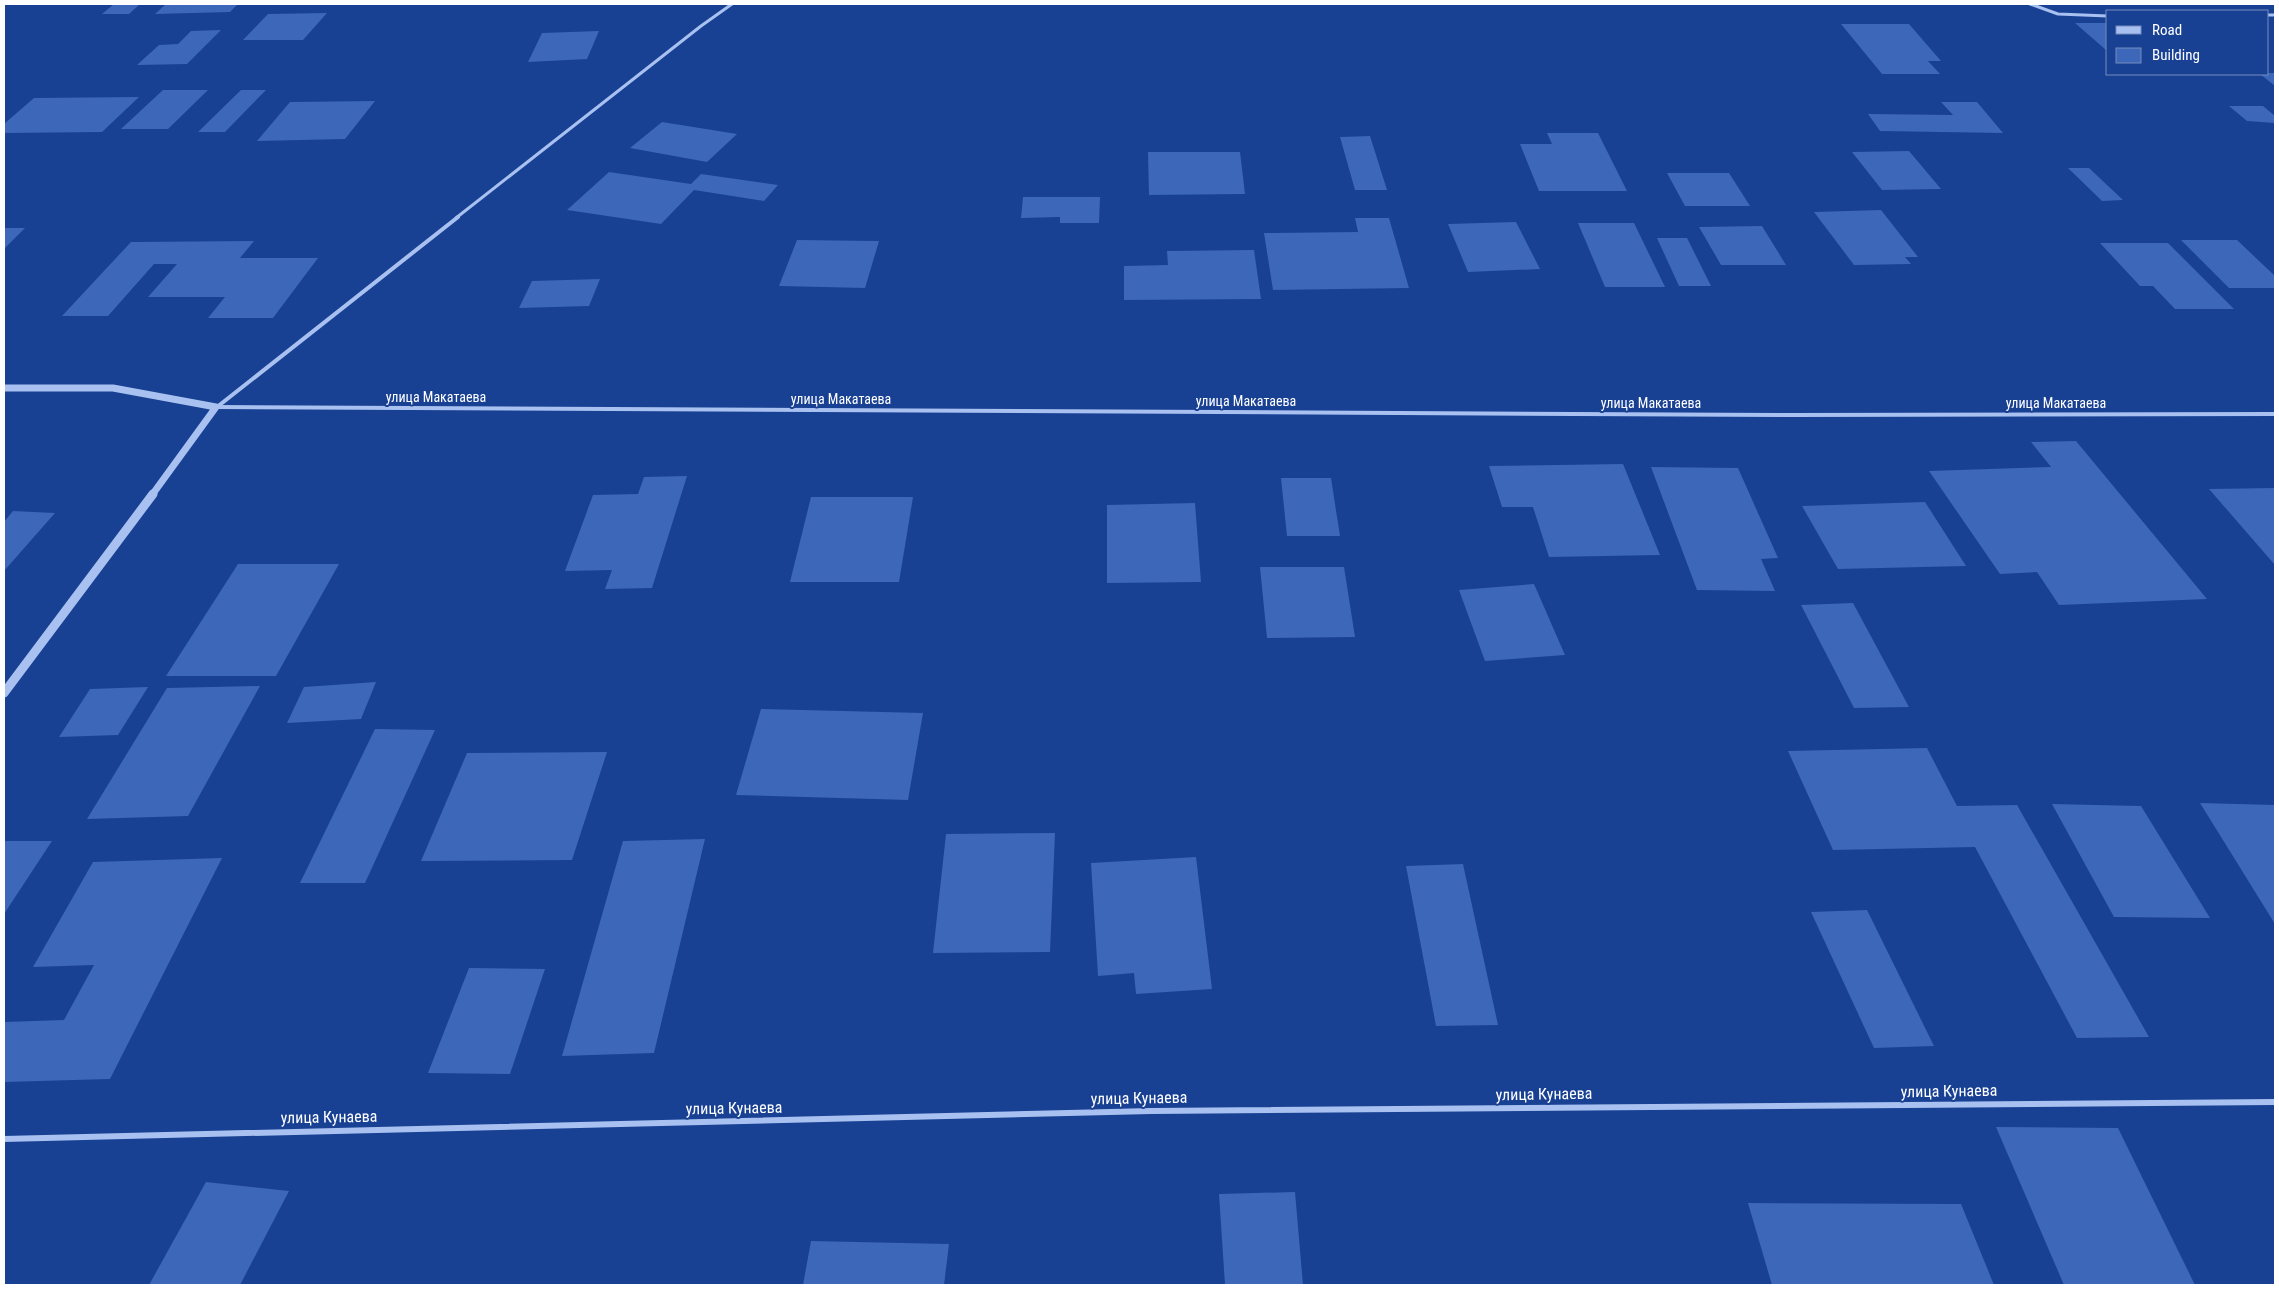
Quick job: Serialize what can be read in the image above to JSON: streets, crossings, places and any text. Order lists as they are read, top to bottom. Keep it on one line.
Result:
{"streets":{"street":["улица Макатаева","улица Кунаева"]},"legend":["Road","Building"]}
